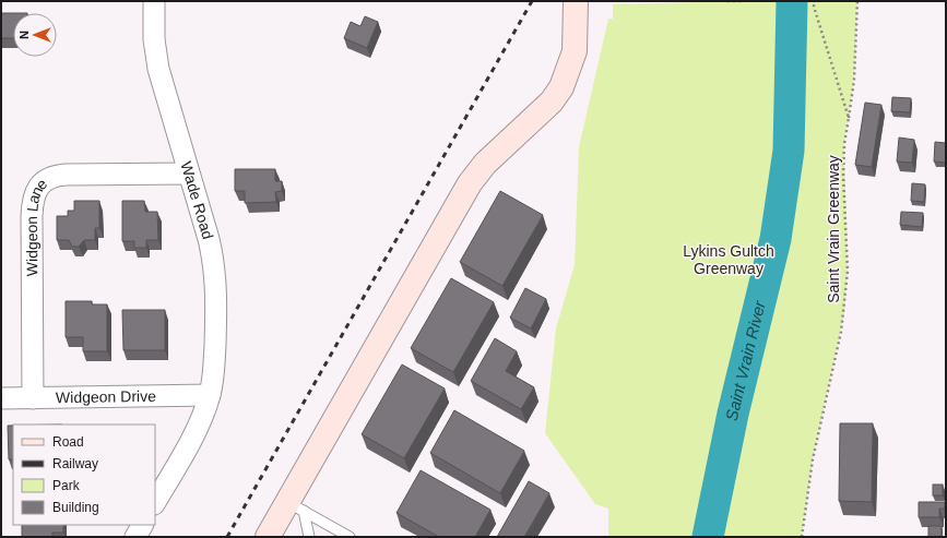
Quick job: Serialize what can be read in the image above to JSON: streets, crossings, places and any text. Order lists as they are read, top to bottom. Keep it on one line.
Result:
{"streets":{"street":["Wade Road","Widgeon Lane","Widgeon Drive"],"path":["Saint Vrain Greenway"]},"crossings":[["Wade Road","Widgeon Lane"],["Wade Road","Widgeon Drive"],["Widgeon Lane","Widgeon Drive"]],"water":["Saint Vrain River"],"parks":["Lykins Gultch Greenway"],"legend":["Road","Railway","Park","Building"],"north":"left"}
